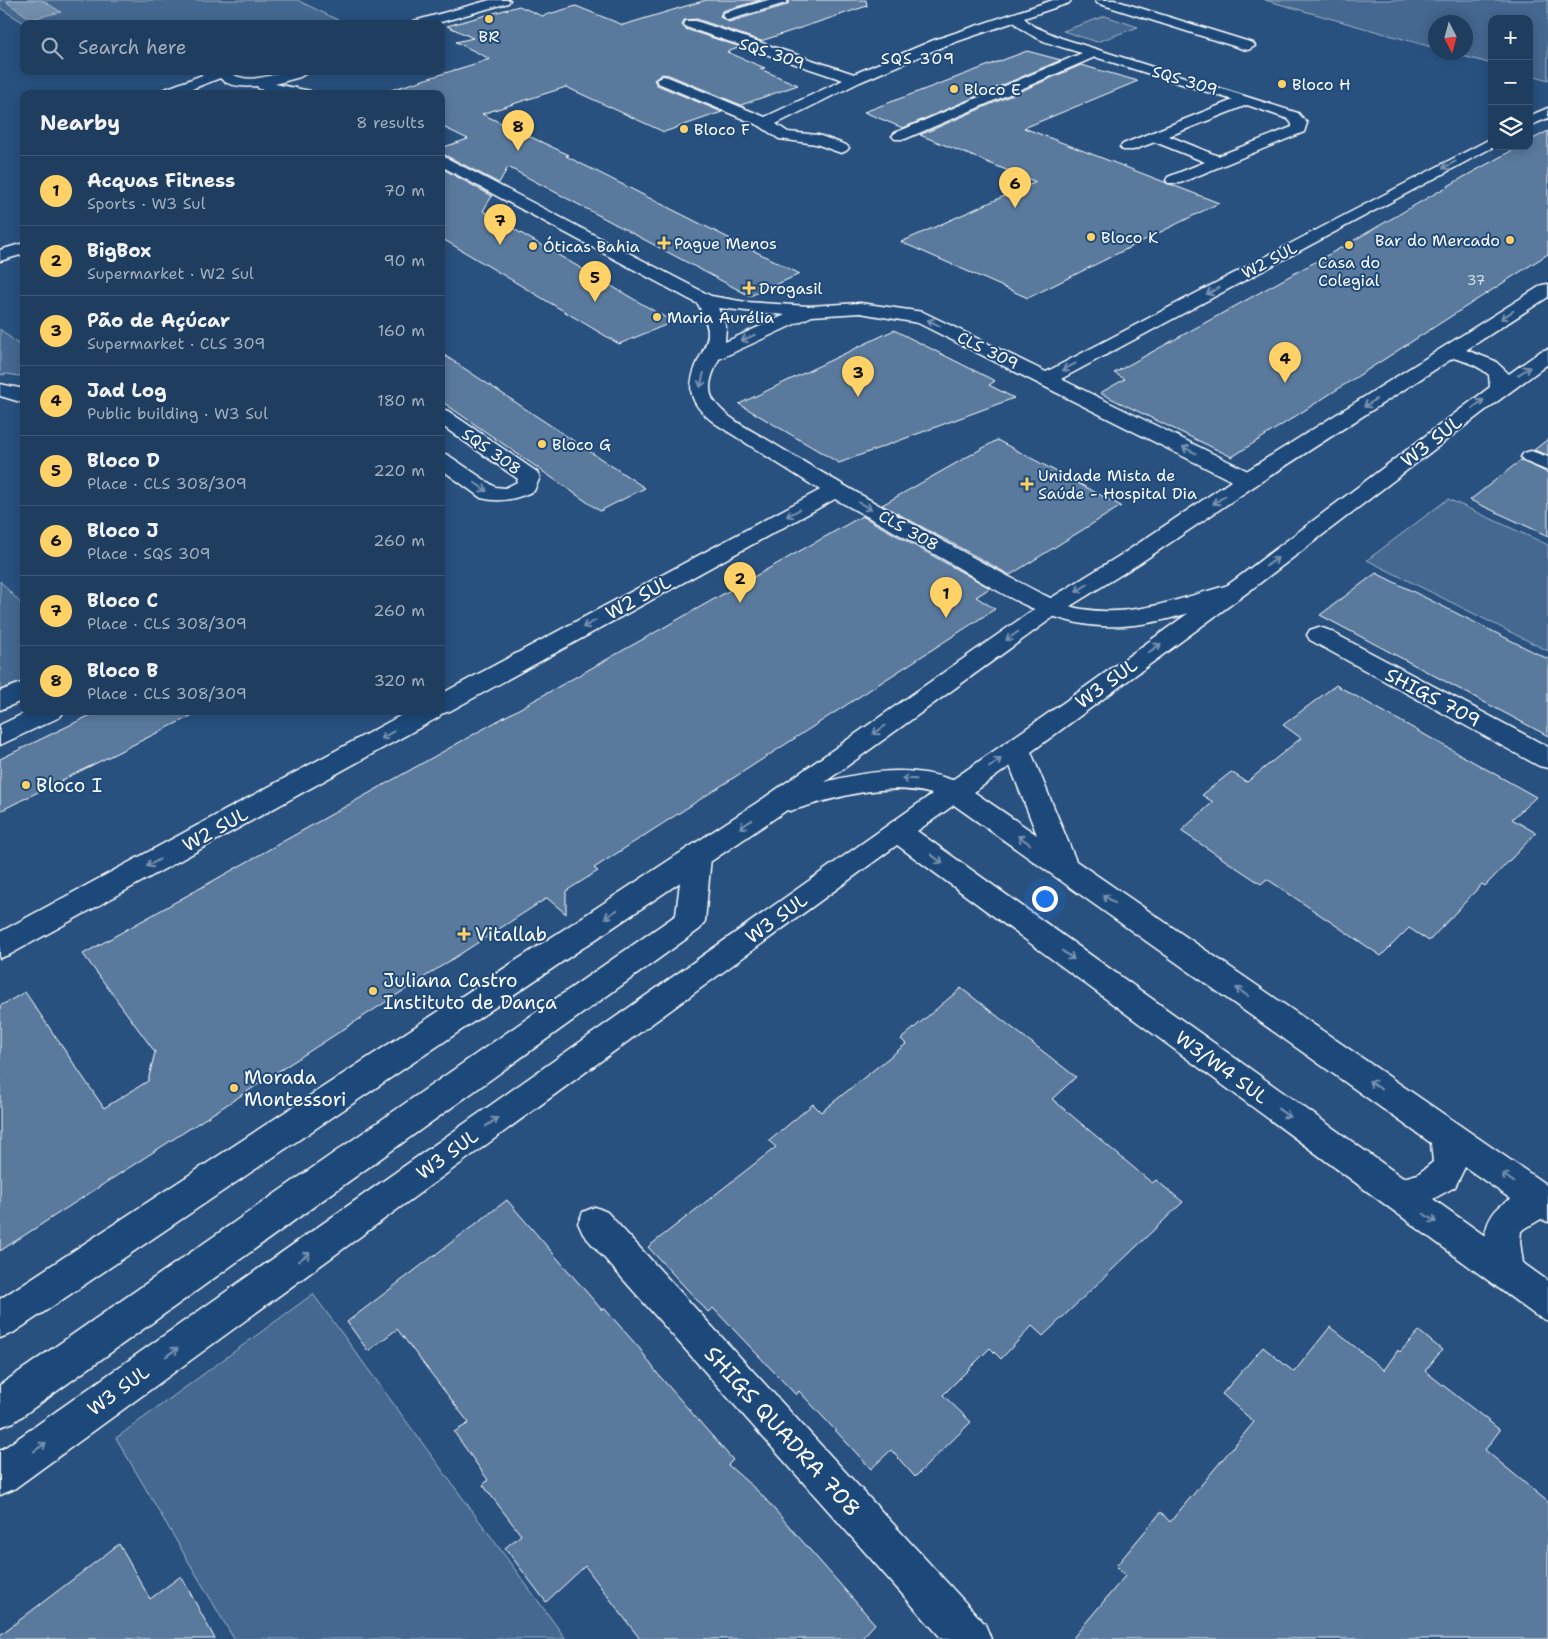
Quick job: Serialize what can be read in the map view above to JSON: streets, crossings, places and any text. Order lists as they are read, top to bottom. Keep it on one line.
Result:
{"streets":{"street":["SQS 309","W2 SUL","CLS 309","W3 SUL","SQS 308","CLS 308","SHIGS 709","W3/W4 SUL","SHIGS QUADRA 708"]},"crossings":[["W2 SUL","CLS 309"],["W2 SUL","CLS 308"],["CLS 309","CLS 308"],["W3 SUL","CLS 308"],["W3 SUL","W3/W4 SUL"]],"one_way":["CLS 309","CLS 308"],"districts":["SQS 309"],"places":{"other":["BR","Bloco H","Bloco E","Bloco F","Bloco K","Bar do Mercado","Casa do Colegial","Óticas Bahia","Maria Aurélia","Bloco G","Bloco I","Juliana Castro Instituto de Dança","Morada Montessori"],"health":["Pague Menos","Drogasil","Unidade Mista de Saúde - Hospital Dia","Vitallab"]},"house_numbers":["37"],"north":"bottom","page":{"map_buttons":["+","−"],"search":"Search here","heading":["Nearby","8 results"],"pins":["8","6","7","5","4","3","2","1"],"list":[{"mark":"1","name":"Acquas Fitness","note":"Sports · W3 Sul","value":"70 m"},{"mark":"2","name":"BigBox","note":"Supermarket · W2 Sul","value":"90 m"},{"mark":"3","name":"Pão de Açúcar","note":"Supermarket · CLS 309","value":"160 m"},{"mark":"4","name":"Jad Log","note":"Public building · W3 Sul","value":"180 m"},{"mark":"5","name":"Bloco D","note":"Place · CLS 308/309","value":"220 m"},{"mark":"6","name":"Bloco J","note":"Place · SQS 309","value":"260 m"},{"mark":"7","name":"Bloco C","note":"Place · CLS 308/309","value":"260 m"},{"mark":"8","name":"Bloco B","note":"Place · CLS 308/309","value":"320 m"}]}}
